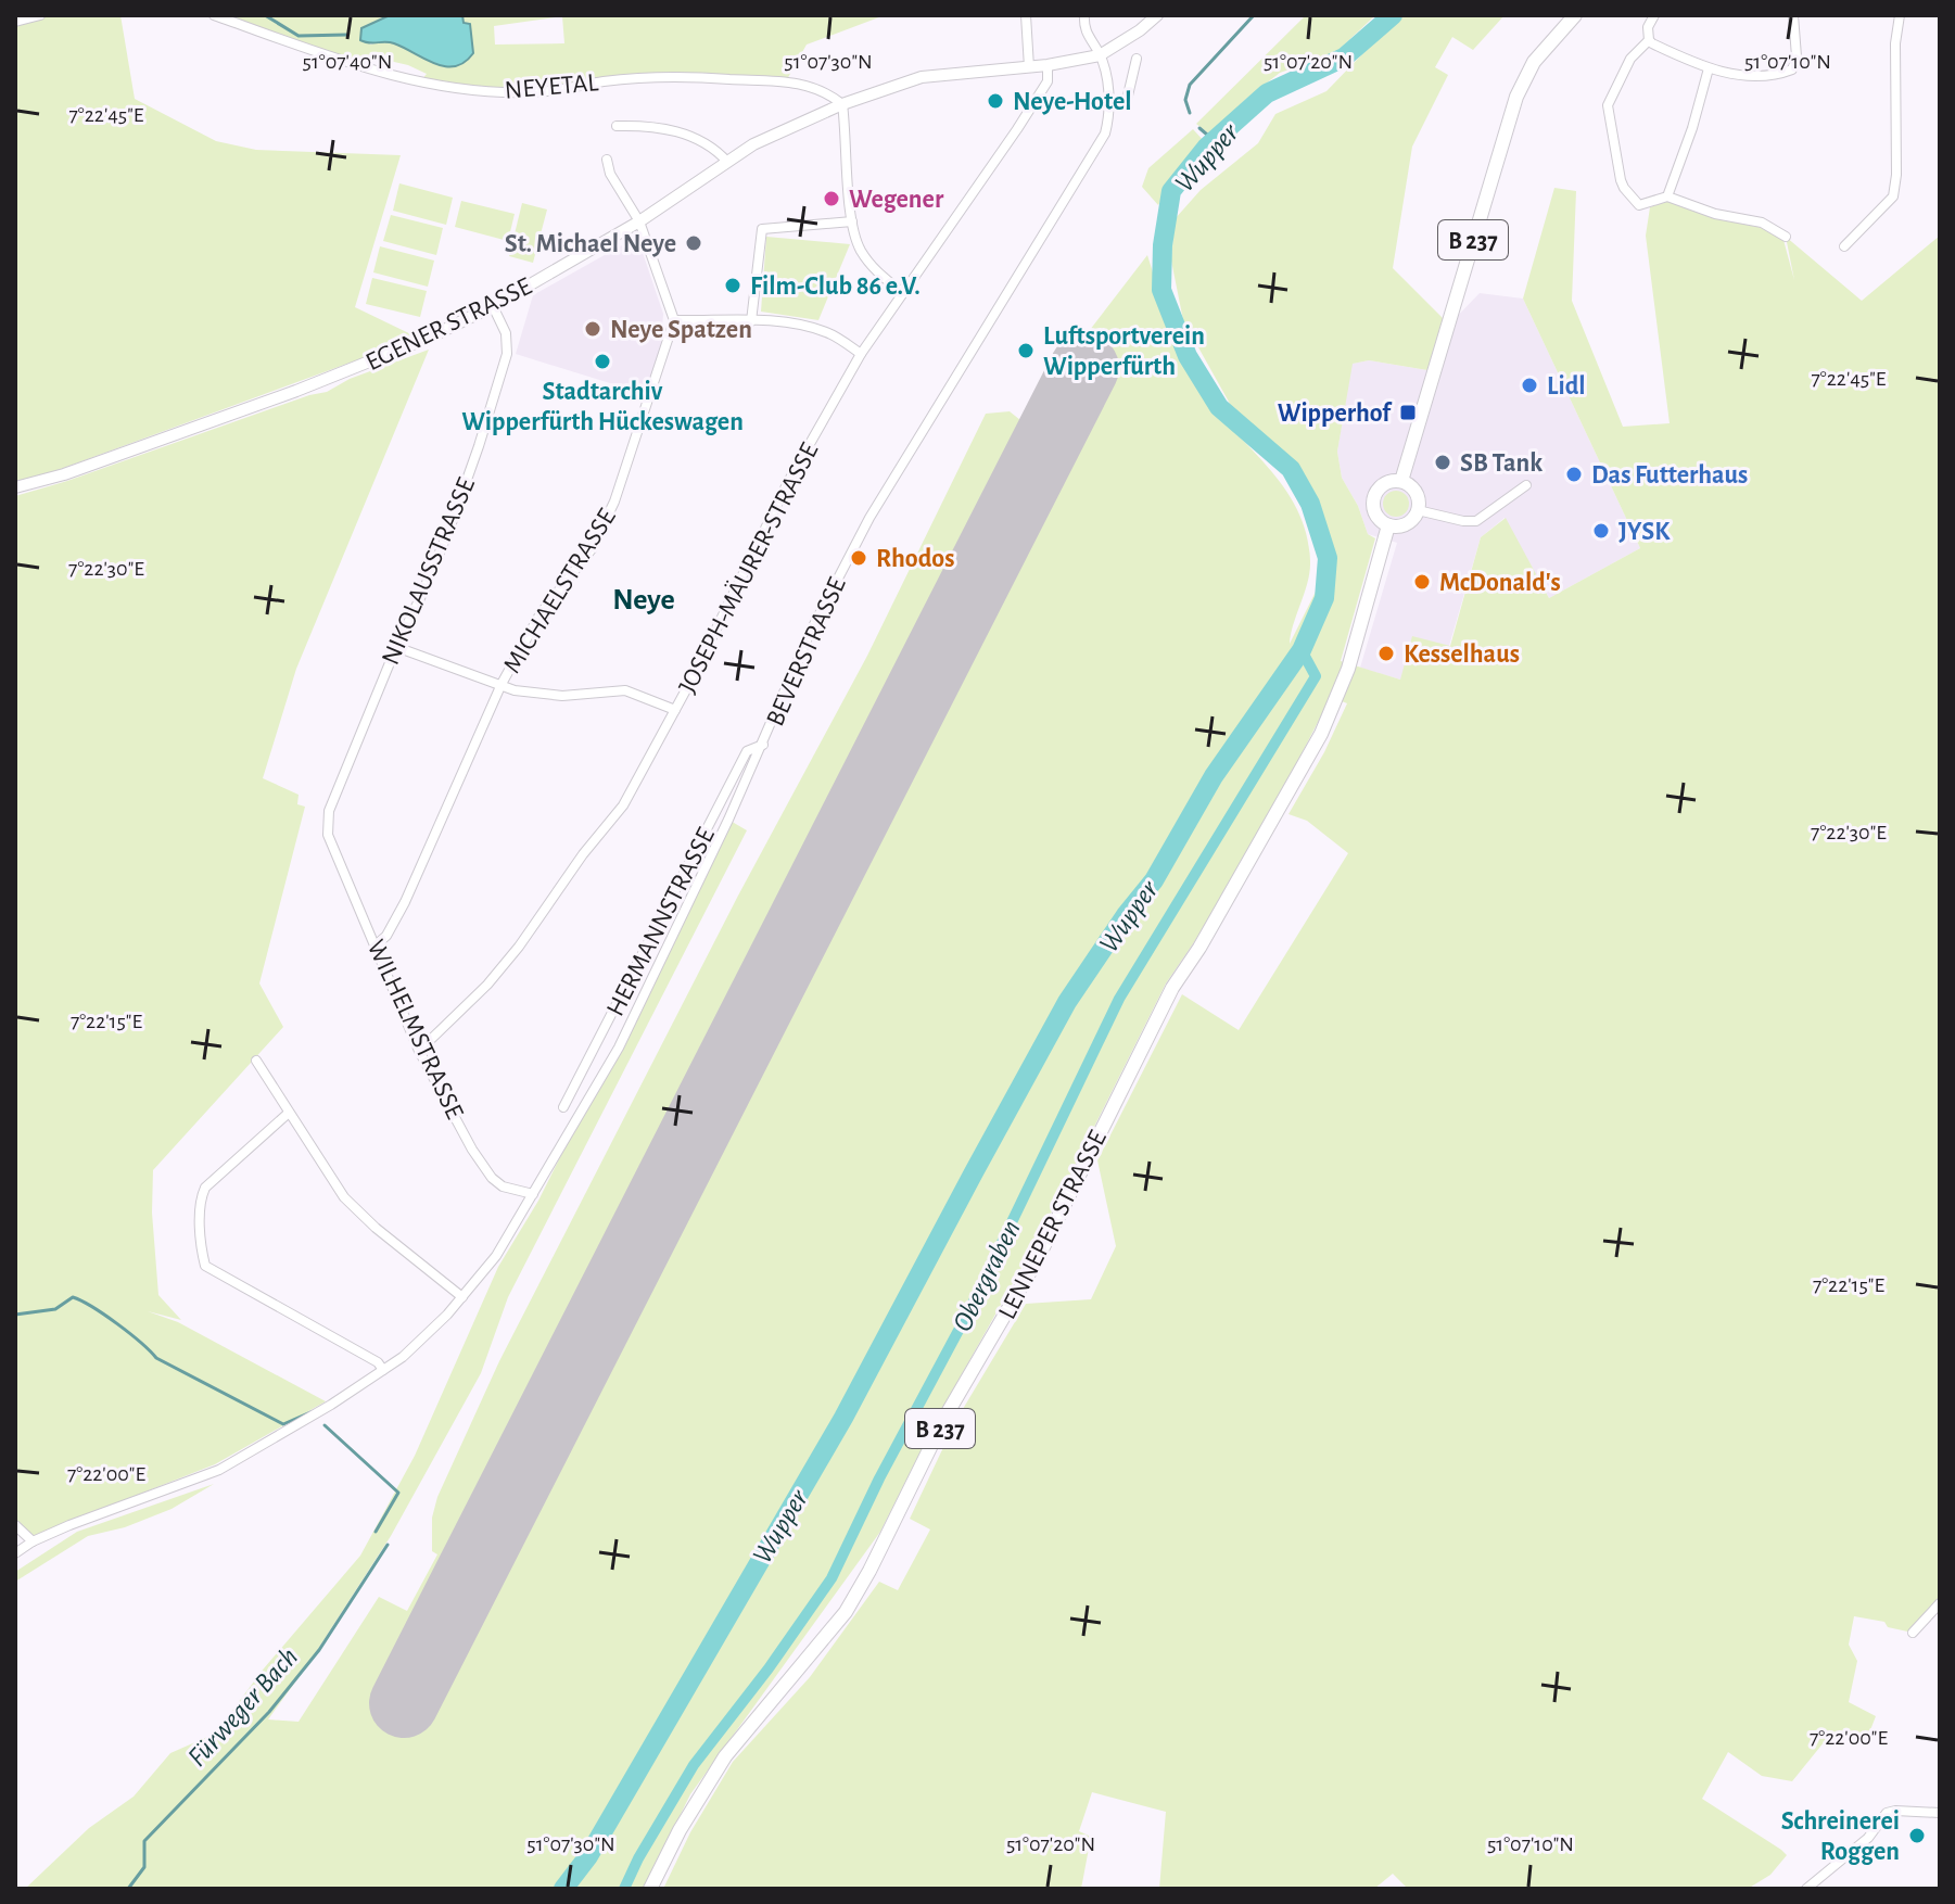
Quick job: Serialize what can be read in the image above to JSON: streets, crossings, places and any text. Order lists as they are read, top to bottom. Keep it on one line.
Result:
{"streets":{"main road":["B 237","LENNEPER STRASSE"],"street":["NEYETAL","EGENER STRASSE","JOSEPH-MÄURER-STRASSE","NIKOLAUSSTRASSE","MICHAELSTRASSE","BEVERSTRASSE","HERMANNSTRASSE","WILHELMSTRASSE"]},"crossings":[["NEYETAL","EGENER STRASSE"],["B 237","LENNEPER STRASSE"],["EGENER STRASSE","JOSEPH-MÄURER-STRASSE"],["EGENER STRASSE","NIKOLAUSSTRASSE"],["EGENER STRASSE","BEVERSTRASSE"],["JOSEPH-MÄURER-STRASSE","WILHELMSTRASSE"],["NIKOLAUSSTRASSE","WILHELMSTRASSE"],["MICHAELSTRASSE","WILHELMSTRASSE"],["BEVERSTRASSE","HERMANNSTRASSE"],["BEVERSTRASSE","WILHELMSTRASSE"]],"districts":["Neye"],"water":["Wupper","Obergraben","Fürweger Bach"],"places":{"other":["Neye-Hotel","Wegener","St. Michael Neye","Film-Club 86 e.V.","Neye Spatzen","Luftsportverein Wipperfürth","Stadtarchiv Wipperfürth Hückeswagen","Lidl","SB Tank","Das Futterhaus","JYSK","Rhodos","McDonald's","Kesselhaus","Schreinerei Roggen"],"transit":["Wipperhof"]},"coordinates":["51°07'40\"N","51°07'30\"N","51°07'20\"N","51°07'10\"N","7°22'45\"E","7°22'30\"E","7°22'15\"E","7°22'00\"E"]}
